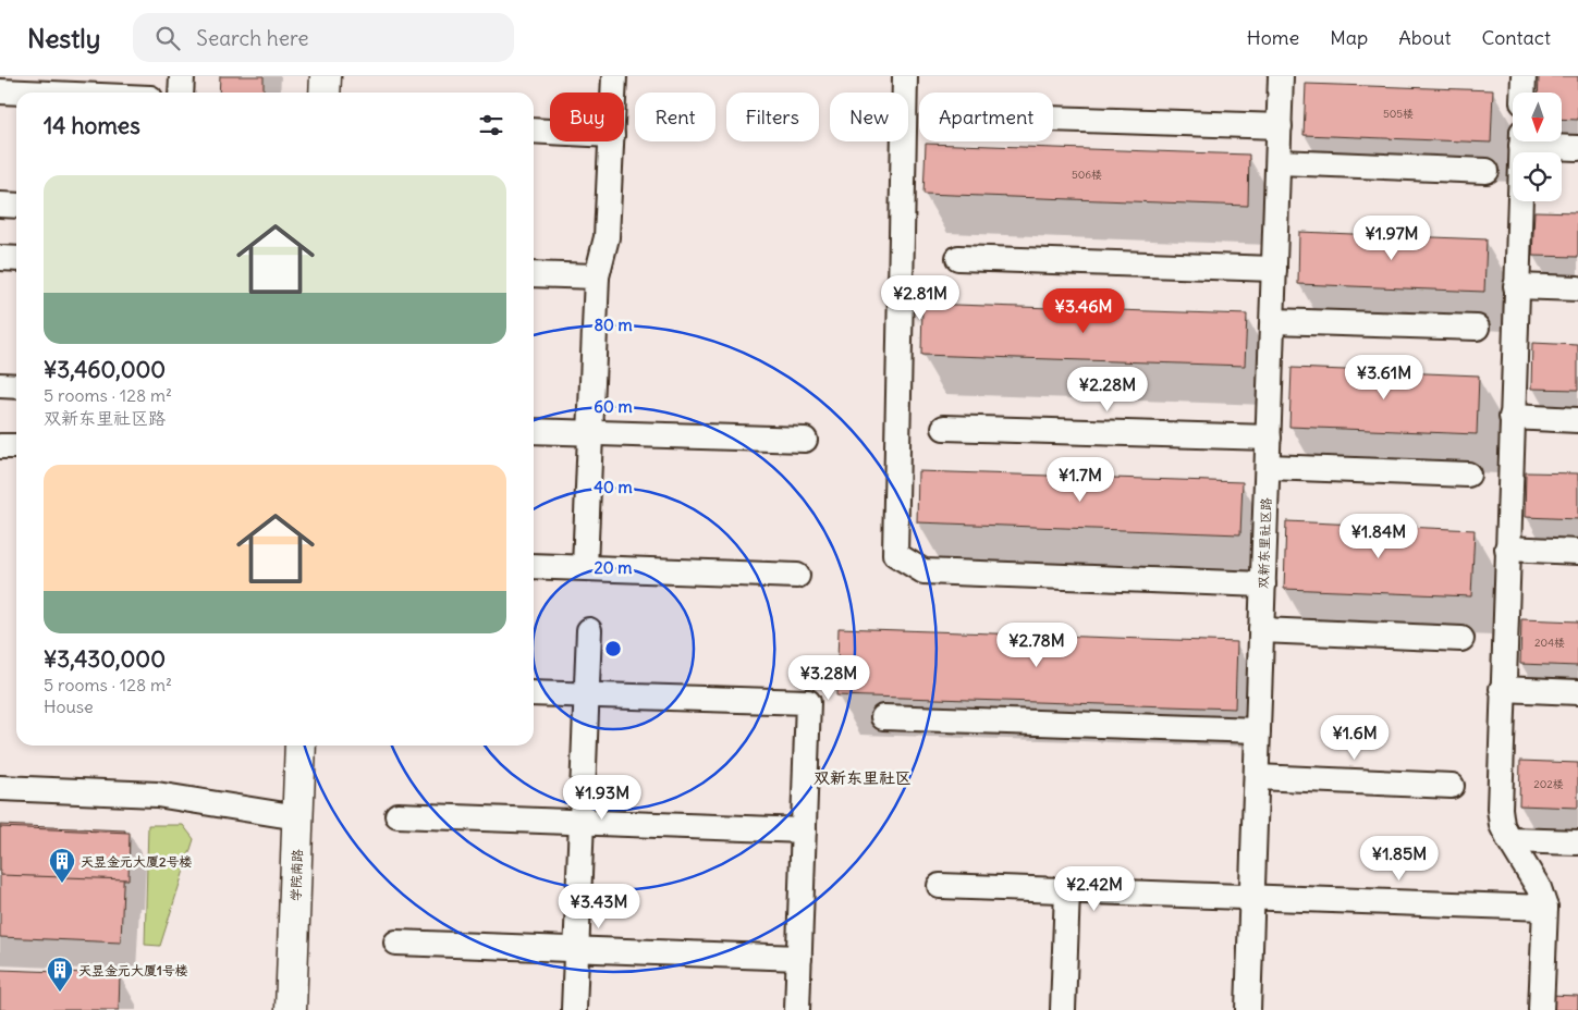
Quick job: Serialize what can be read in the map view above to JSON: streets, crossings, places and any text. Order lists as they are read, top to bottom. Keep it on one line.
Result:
{"streets":{"main road":["学院南路"],"street":["双新东里社区路"]},"districts":["双新东里社区"],"places":{"building":["天昱金元大厦2号楼","天昱金元大厦1号楼"]},"house_numbers":["505楼","506楼","204楼","202楼"],"north":"bottom","page":{"header":"Nestly","search":"Search here","nav":["Home","Map","About","Contact"],"chip":["Buy","Rent","Filters","New","Apartment"],"heading":"14 homes","list":[{"name":"¥3,460,000","note":"5 rooms · 128 m² · 双新东里社区路"},{"name":"¥3,430,000","note":"5 rooms · 128 m² · House"}],"price":["¥1.97M","¥2.81M","¥3.46M","¥3.61M","¥2.28M","¥1.7M","¥1.84M","¥2.78M","¥3.28M","¥1.6M","¥1.93M","¥1.85M","¥2.42M","¥3.43M"]},"rings":["80 m","60 m","40 m","20 m"]}
